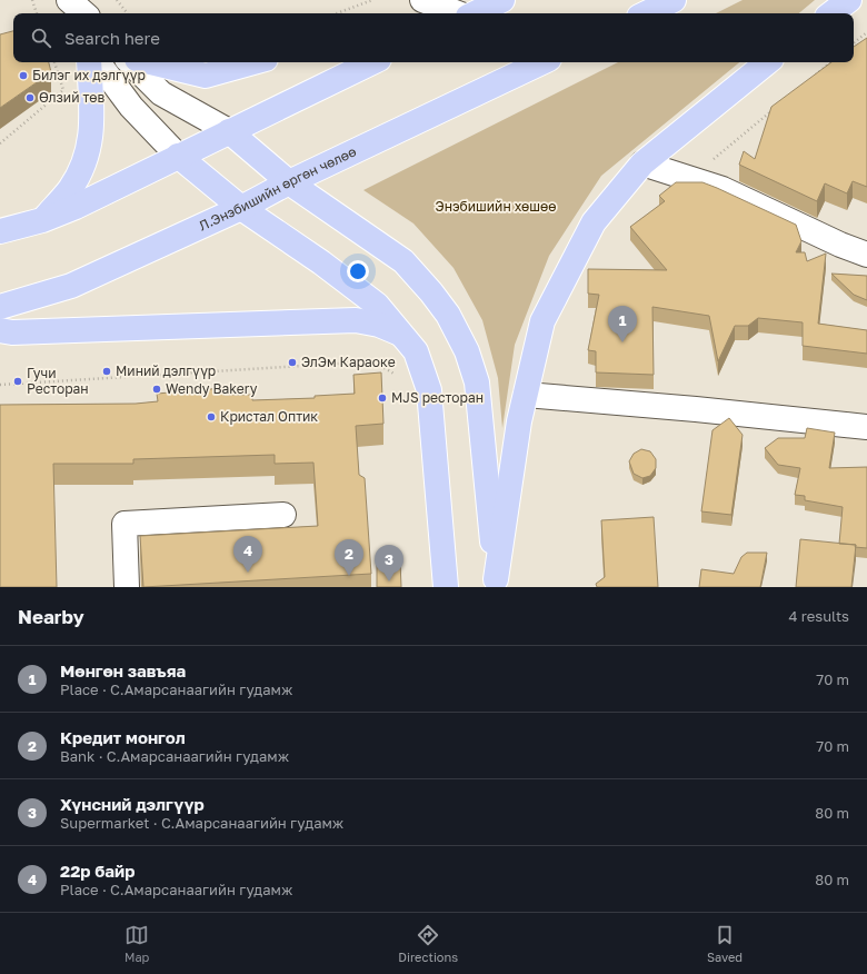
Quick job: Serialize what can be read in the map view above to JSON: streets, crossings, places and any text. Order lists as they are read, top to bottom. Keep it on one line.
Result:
{"streets":{"main road":["Л.Энэбишийн өргөн чөлөө"]},"parks":["Энэбишийн хөшөө"],"places":["Билэг их дэлгүүр","Өлзий төв","ЭлЭм Караоке","Миний дэлгүүр","Гучи Ресторан","Wendy Bakery","MJS ресторан","Кристал Оптик"],"page":{"search":"Search here","pins":["1","4","2","3"],"heading":["Nearby","4 results"],"list":[{"mark":"1","name":"Мөнгөн завъяа","note":"Place · С.Амарсанаагийн гудамж","value":"70 m"},{"mark":"2","name":"Кредит монгол","note":"Bank · С.Амарсанаагийн гудамж","value":"70 m"},{"mark":"3","name":"Хүнсний дэлгүүр","note":"Supermarket · С.Амарсанаагийн гудамж","value":"80 m"},{"mark":"4","name":"22р байр","note":"Place · С.Амарсанаагийн гудамж","value":"80 m"}],"nav":["Map","Directions","Saved"]}}
